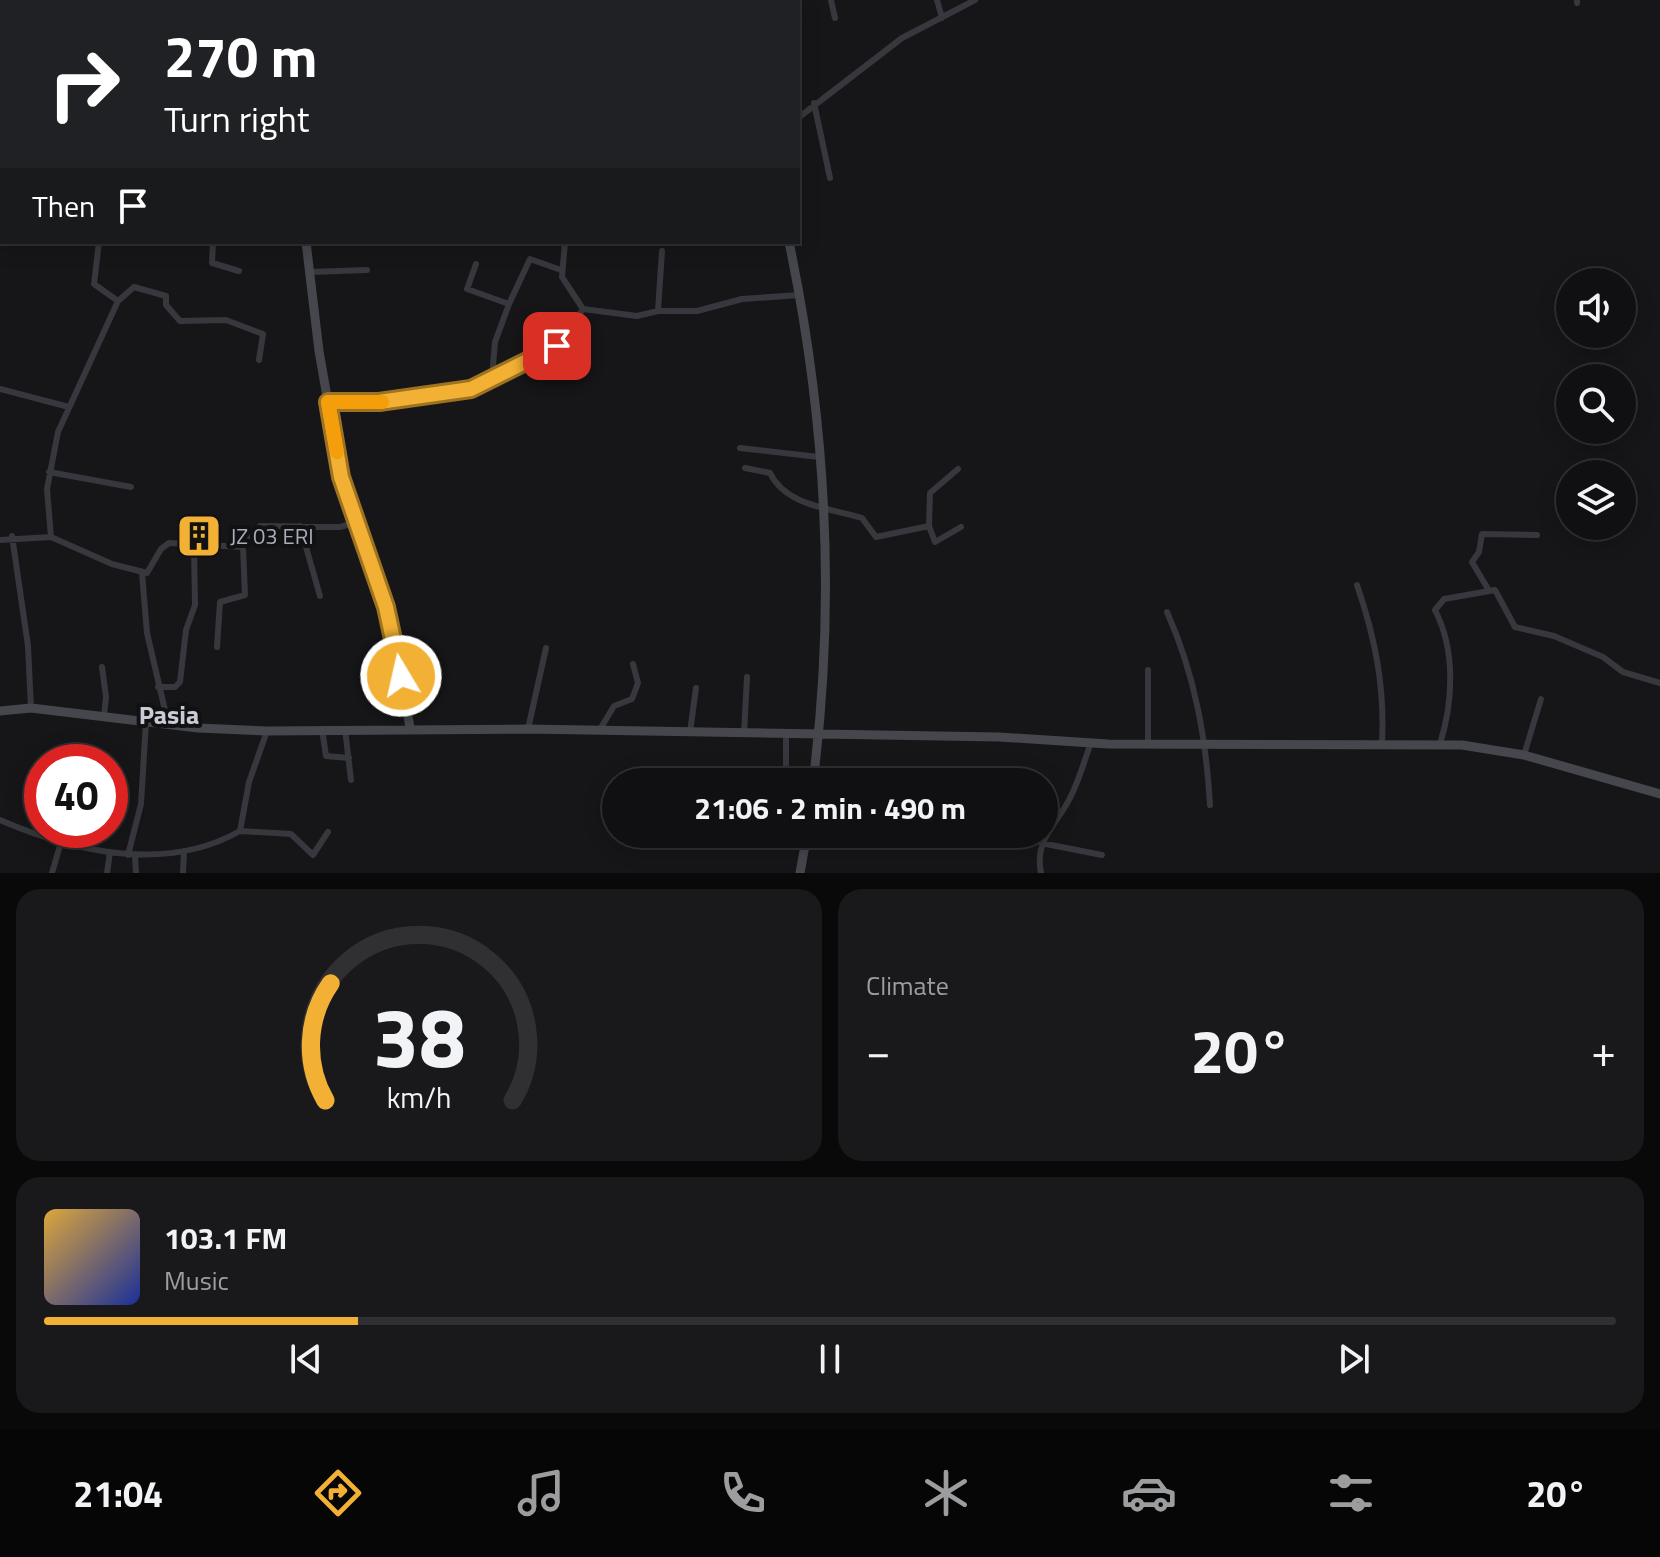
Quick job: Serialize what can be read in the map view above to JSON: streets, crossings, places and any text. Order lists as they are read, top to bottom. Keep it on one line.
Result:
{"districts":["Pasia"],"places":{"building":["JZ 03 ERI"]},"page":{"turn":["270 m","Turn right"],"then":"Then","limit":"40","trip":"21:06 · 2 min · 490 m","tile":"Climate","heat":["−","20°","+"],"song":["103.1 FM","Music"],"tabs":["21:04","20°"],"gauge":["38","km/h"]}}
